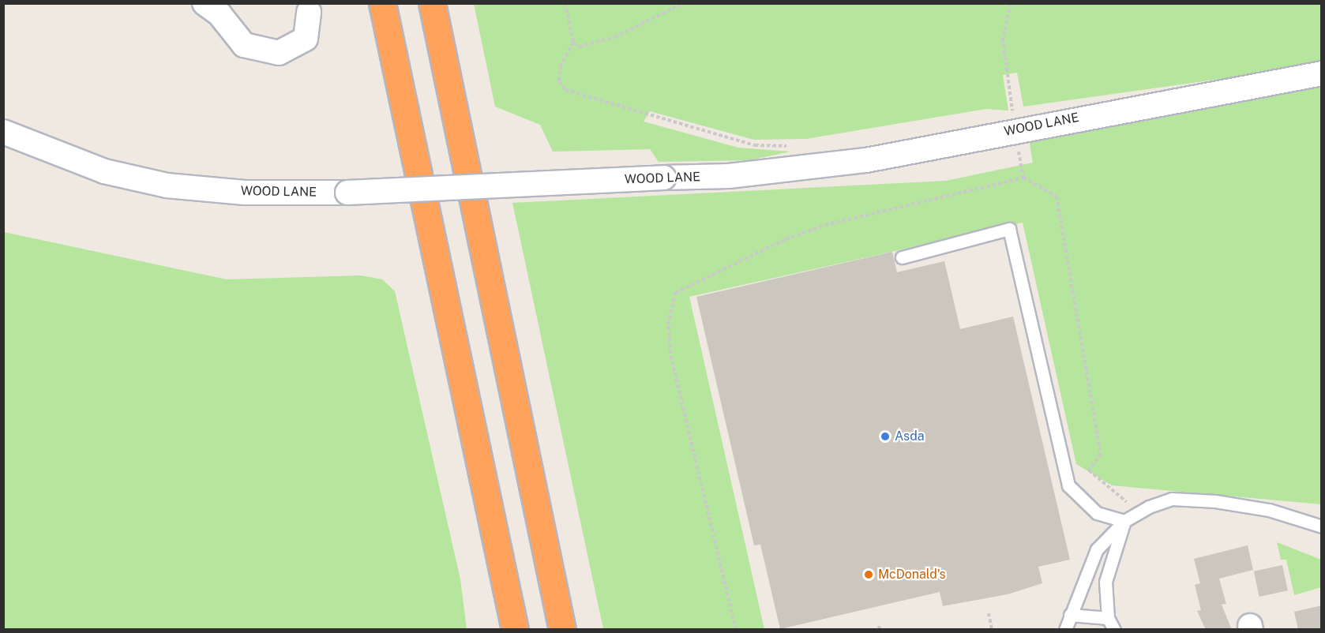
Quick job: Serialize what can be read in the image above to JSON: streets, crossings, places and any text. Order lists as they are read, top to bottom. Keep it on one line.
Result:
{"streets":{"street":["WOOD LANE"]},"places":["Asda","McDonald's"]}
